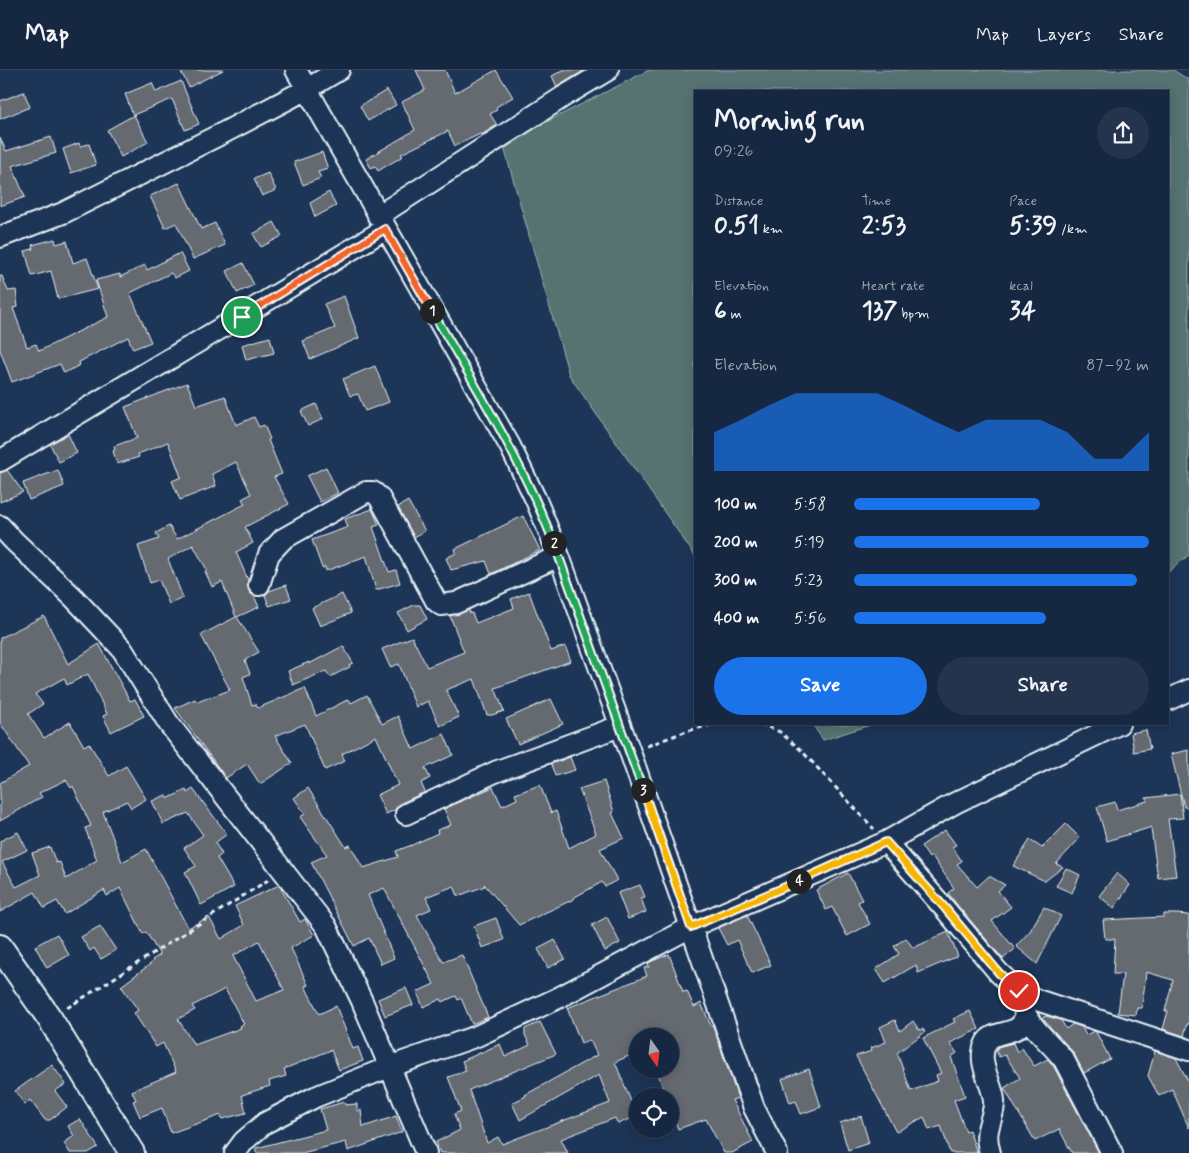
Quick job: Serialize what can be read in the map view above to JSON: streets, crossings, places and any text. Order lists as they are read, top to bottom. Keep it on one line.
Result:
{"north":"bottom","page":{"header":"Map","nav":["Map","Layers","Share"],"heading":["Morning run","09:26"],"stats":[["Distance","0.51 km"],["Time","2:53"],["Pace","5:39 /km"],["Elevation","6 m"],["Heart rate","137 bpm"],["kcal","34"]],"pins":["1","2","3","4"],"chart":["Elevation","87–92 m"],"list":[{"name":"100 m","note":"5:58"},{"name":"200 m","note":"5:19"},{"name":"300 m","note":"5:23"},{"name":"400 m","note":"5:56"}],"buttons":["Save","Share"]}}
